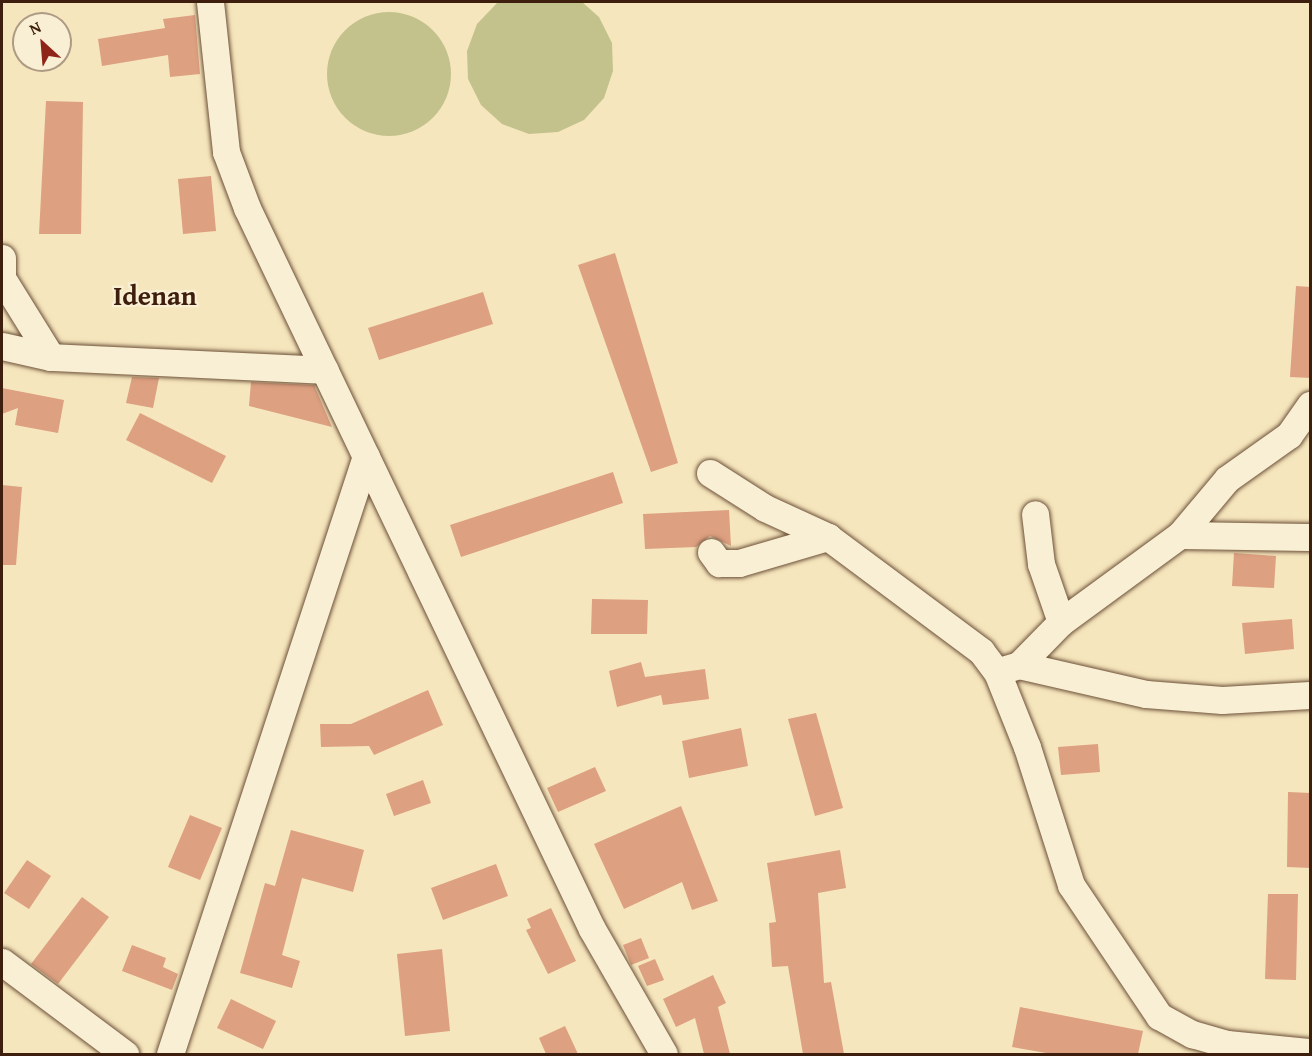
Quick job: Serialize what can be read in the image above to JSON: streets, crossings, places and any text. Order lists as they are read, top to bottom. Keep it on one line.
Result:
{"districts":["Idenan"],"north":"top left"}
